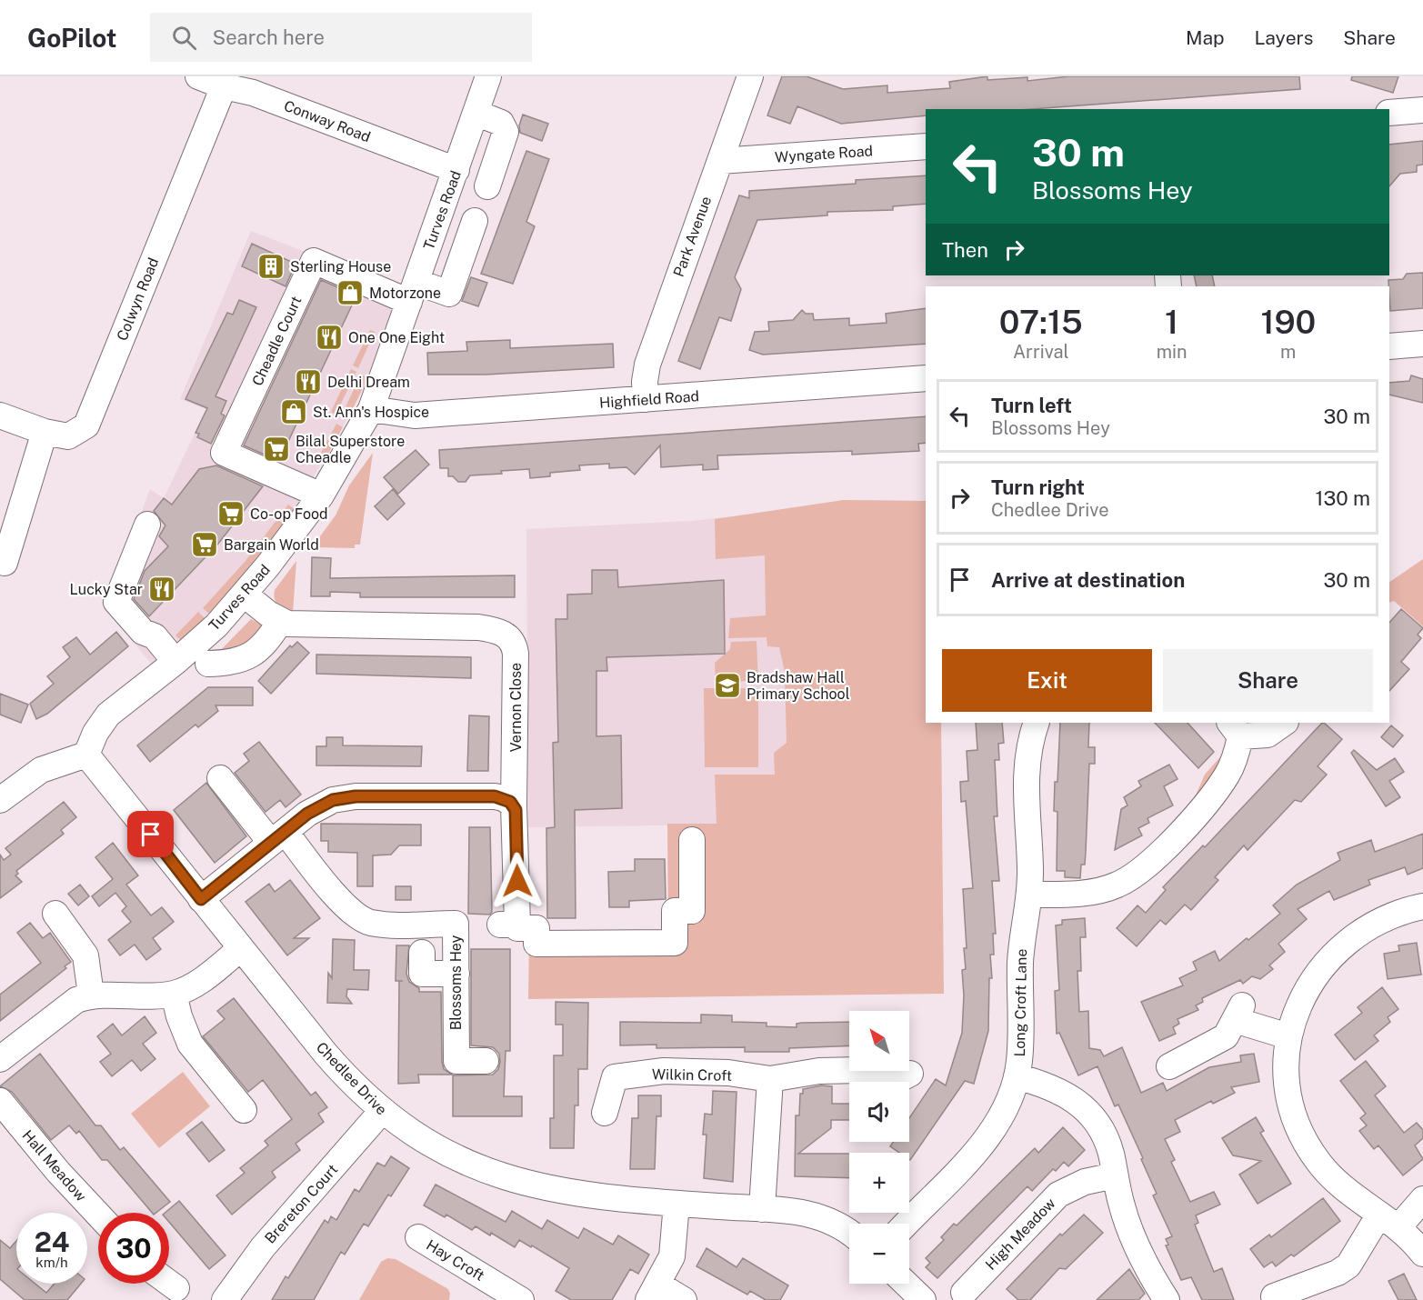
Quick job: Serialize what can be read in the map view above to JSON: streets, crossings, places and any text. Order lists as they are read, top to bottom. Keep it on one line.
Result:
{"streets":{"street":["Conway Road","Wyngate Road","Turves Road","Park Avenue","Colwyn Road","Cheadle Court","Highfield Road","Vernon Close","Blossoms Hey","Long Croft Lane","Wilkin Croft","Chedlee Drive","Hall Meadow","Brereton Court","High Meadow","Hay Croft"]},"crossings":[["Conway Road","Turves Road"],["Conway Road","Colwyn Road"],["Wyngate Road","Park Avenue"],["Turves Road","Cheadle Court"],["Turves Road","Highfield Road"],["Turves Road","Chedlee Drive"],["Park Avenue","Highfield Road"],["Chedlee Drive","Brereton Court"]],"places":{"building":["Sterling House"],"shop":["Motorzone","St. Ann's Hospice"],"restaurant":["One One Eight","Delhi Dream","Lucky Star"],"supermarket":["Bilal Superstore Cheadle","Co-op Food","Bargain World"],"school or university":["Bradshaw Hall Primary School"]},"north":"top left","page":{"header":"GoPilot","search":"Search here","nav":["Map","Layers","Share"],"turn":["30 m","Blossoms Hey"],"then":"Then","eta":["07:15","Arrival","1","min","190","m"],"list":[{"name":"Turn left","note":"Blossoms Hey","value":"30 m"},{"name":"Turn right","note":"Chedlee Drive","value":"130 m"},{"name":"Arrive at destination","value":"30 m"}],"buttons":["Exit","Share"],"map_buttons":["+","−"],"speed":"24 km/h","limit":"30"}}
